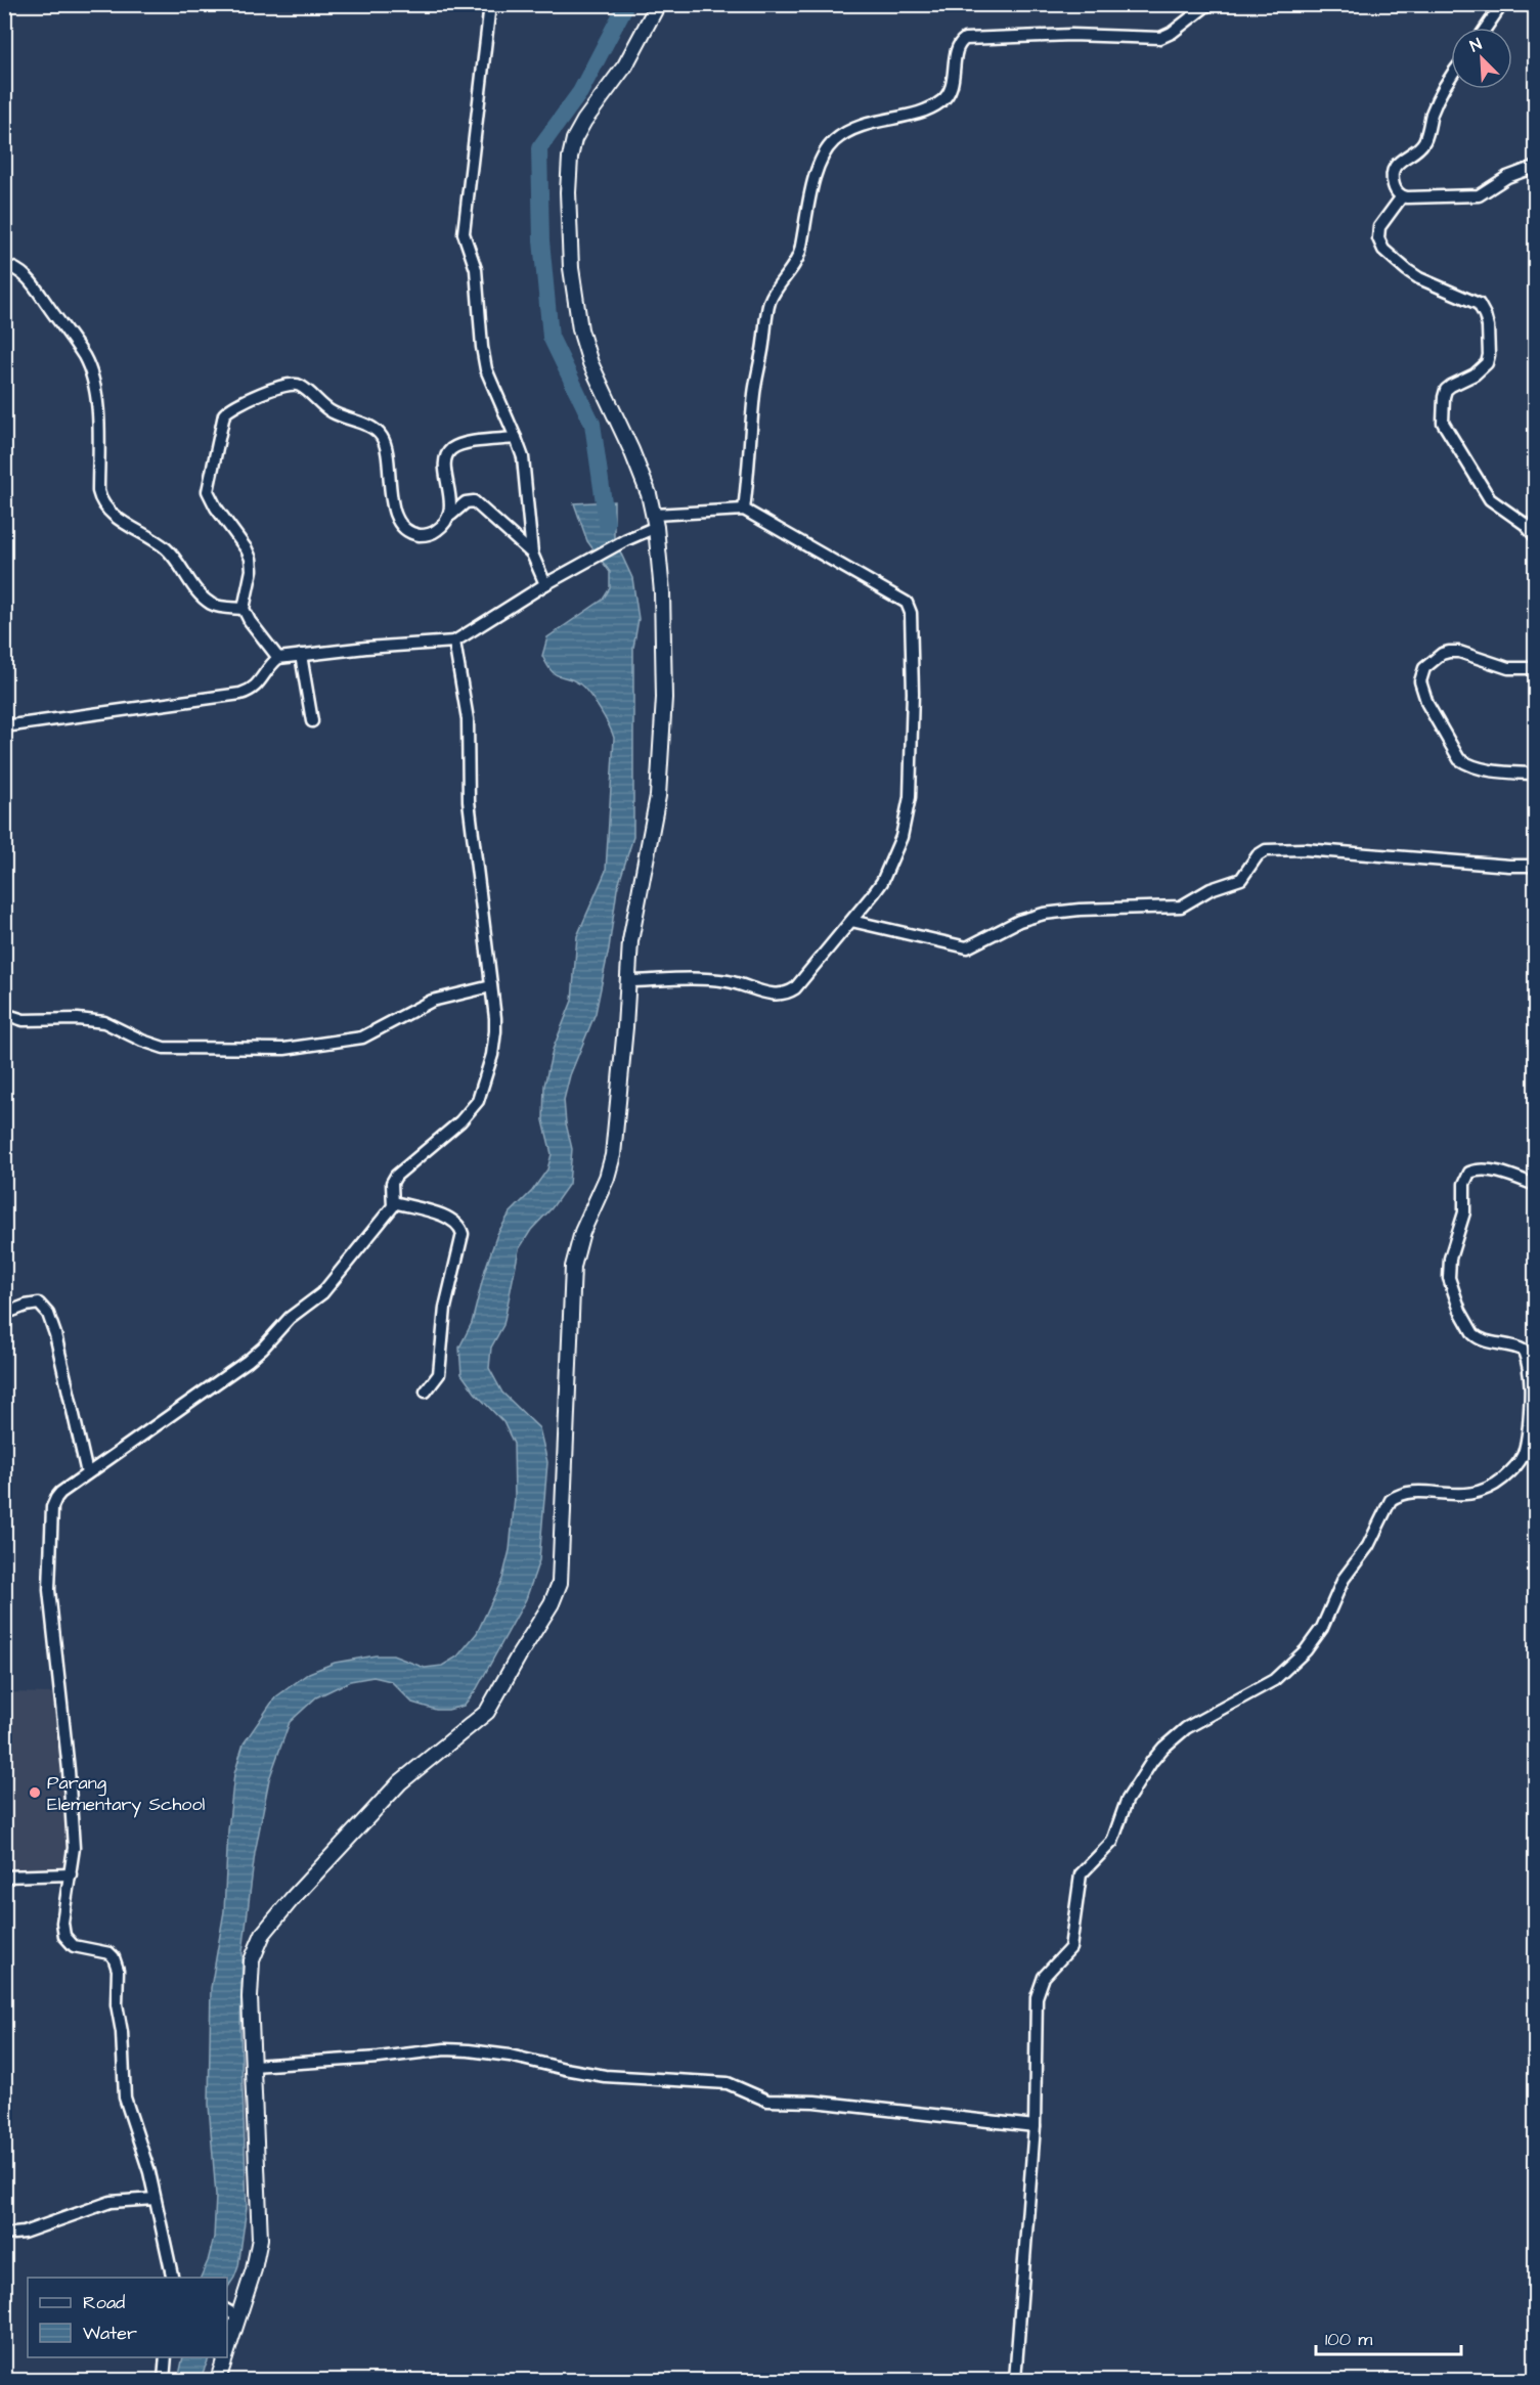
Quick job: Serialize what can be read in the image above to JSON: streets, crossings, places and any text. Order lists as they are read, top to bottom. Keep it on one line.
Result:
{"places":["Parang Elementary School"],"legend":["Road","Water"],"scale_bar":"100 m","north":"top left"}
